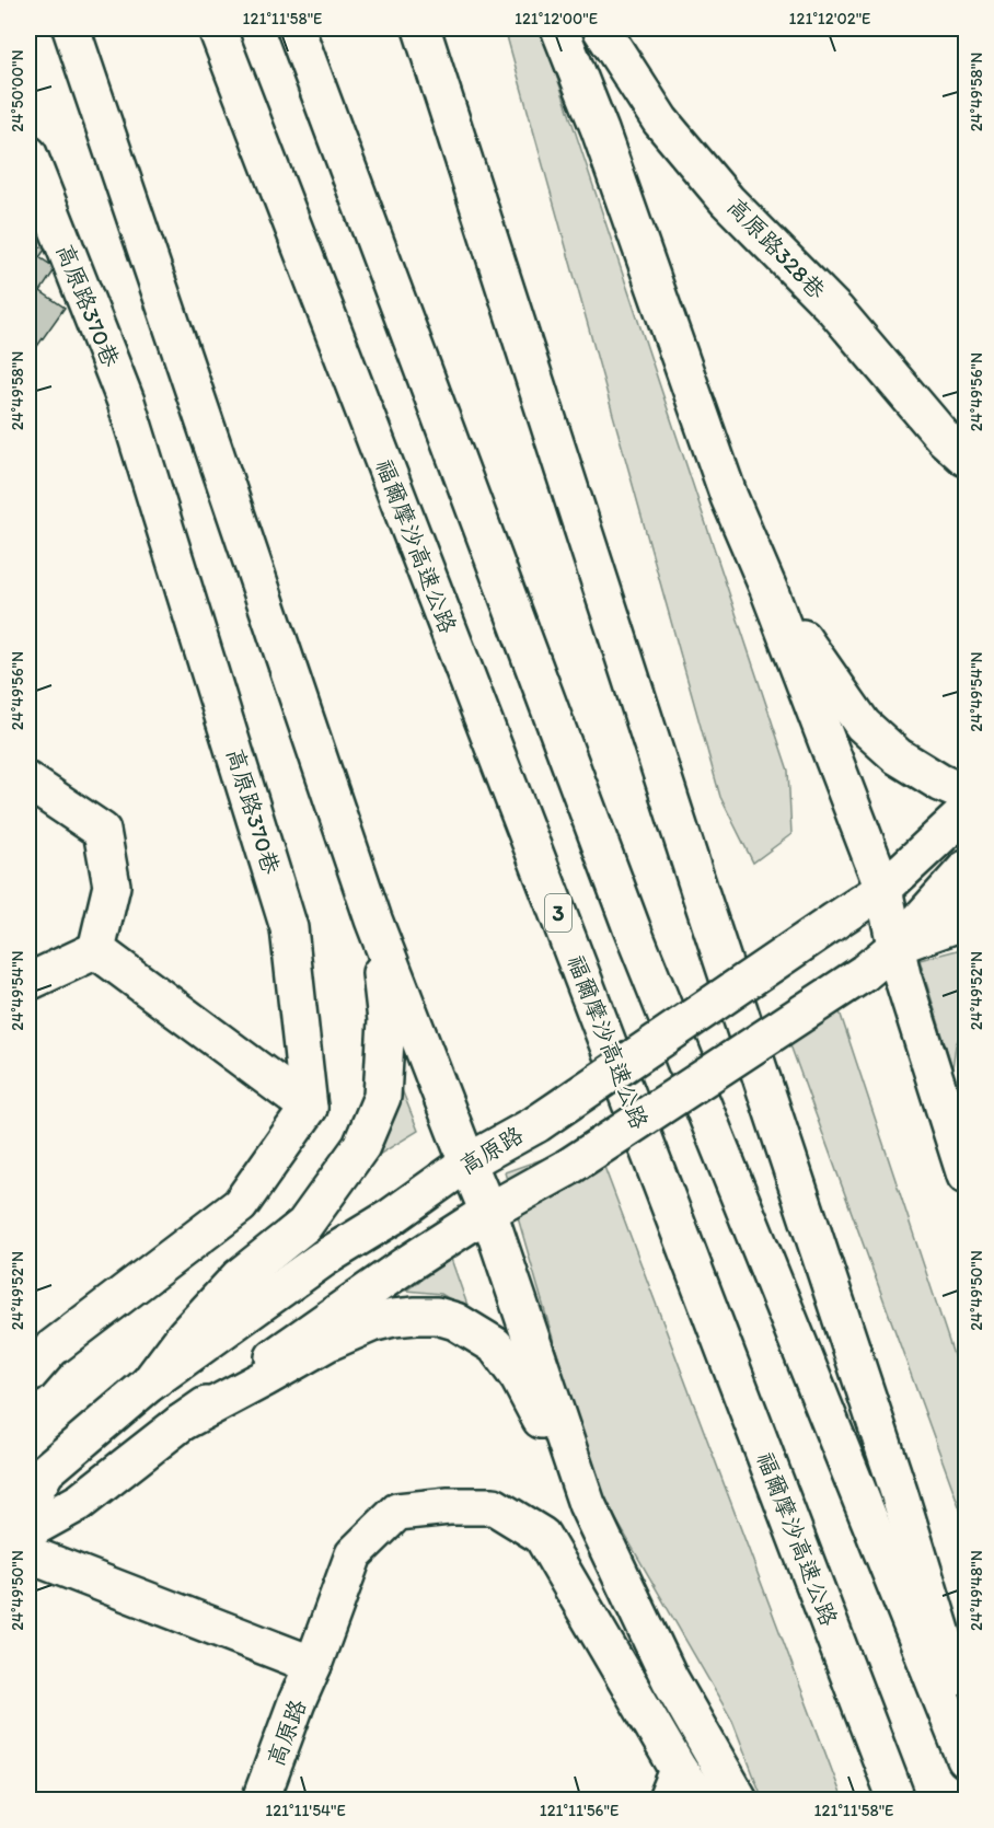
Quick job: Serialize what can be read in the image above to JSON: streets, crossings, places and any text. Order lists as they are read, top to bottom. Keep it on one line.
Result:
{"streets":{"main road":["高原路328巷","高原路370巷","福爾摩沙高速公路","3","高原路"]},"coordinates":["121°11'58\"E","121°12'00\"E","121°12'02\"E","24°50'00\"N","24°49'58\"N","24°49'56\"N","24°49'54\"N","24°49'52\"N","24°49'50\"N","24°49'48\"N","121°11'54\"E","121°11'56\"E"]}
